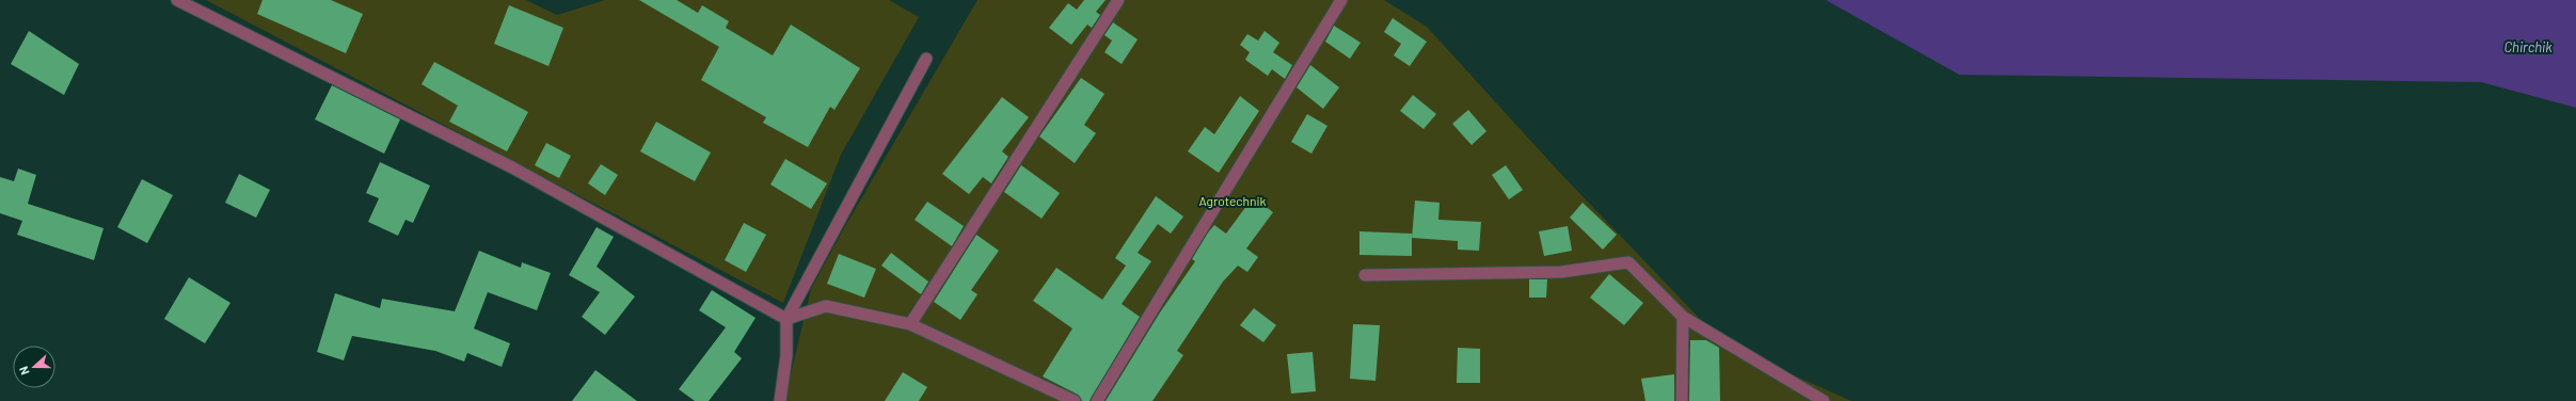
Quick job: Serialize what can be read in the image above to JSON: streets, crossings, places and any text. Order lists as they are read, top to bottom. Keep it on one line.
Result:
{"water":["Chirchik"],"parks":["Agrotechnik"],"north":"left"}
